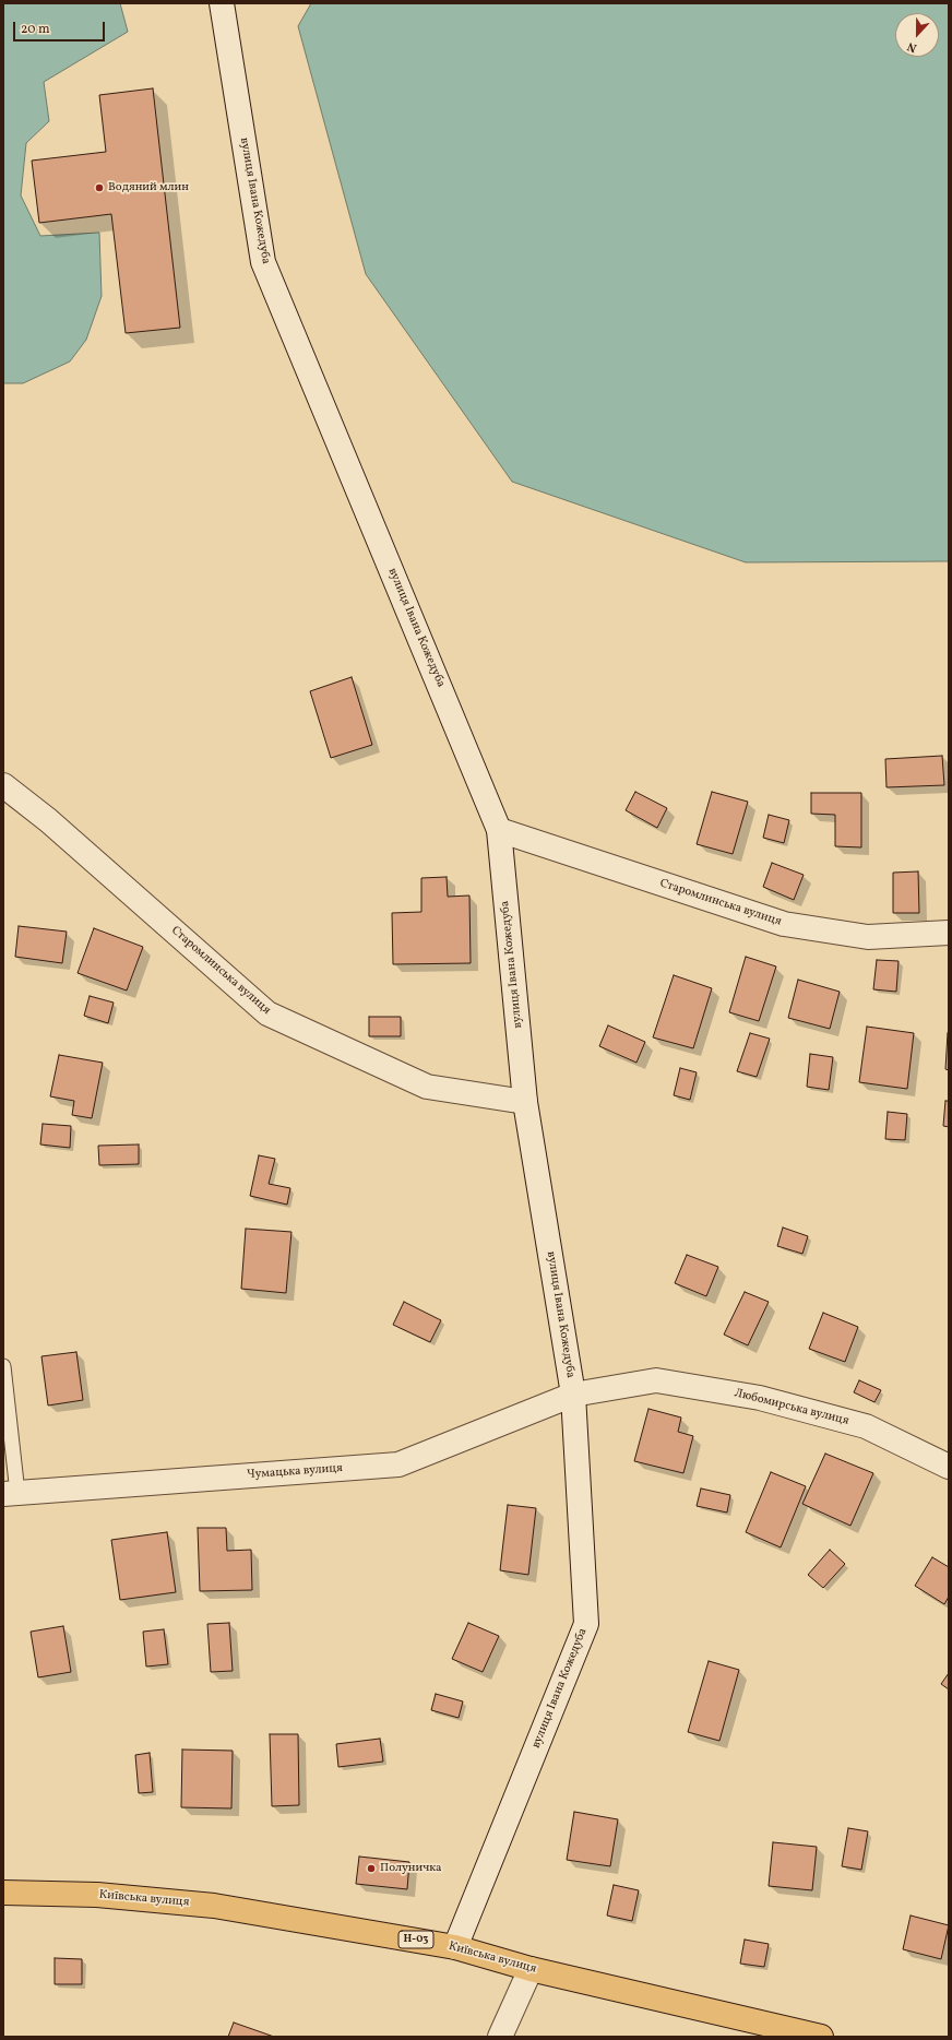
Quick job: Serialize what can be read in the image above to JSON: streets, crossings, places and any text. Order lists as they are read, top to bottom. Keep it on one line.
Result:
{"streets":{"main road":["Київська вулиця","Н-03"],"street":["вулиця Івана Кожедуба","Старомлинська вулиця","Любомирська вулиця","Чумацька вулиця"]},"crossings":[["вулиця Івана Кожедуба","Старомлинська вулиця"],["вулиця Івана Кожедуба","Любомирська вулиця"],["вулиця Івана Кожедуба","Чумацька вулиця"],["вулиця Івана Кожедуба","Київська вулиця"],["Любомирська вулиця","Чумацька вулиця"]],"places":["Водяний млин","Полуничка"],"scale_bar":"20 m","north":"bottom"}
